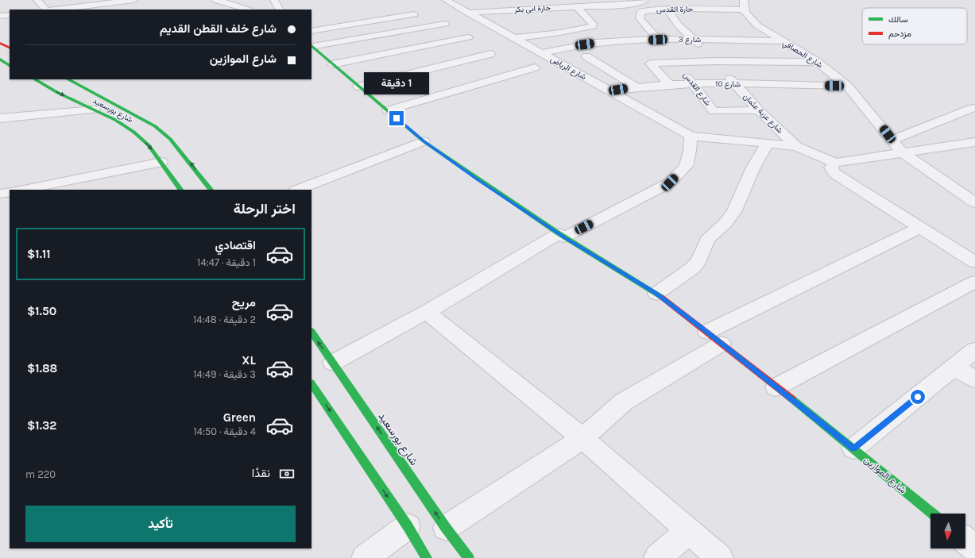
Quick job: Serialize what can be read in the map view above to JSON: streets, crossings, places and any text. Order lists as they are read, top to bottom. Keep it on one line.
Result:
{"streets":{"main road":["شارع بورسعيد","شارع الموازين"],"street":["حارة ابى بكر","حارة القدس","شارع 3","شارع الحصافي","شارع الرياض","شارع 10","شارع القدس","شارع عزبة عثمان"]},"crossings":[["حارة ابى بكر","شارع الرياض"],["حارة القدس","شارع الحصافي"],["حارة القدس","شارع عزبة عثمان"],["شارع 3","شارع الحصافي"],["شارع 3","شارع الرياض"],["شارع 3","شارع عزبة عثمان"],["شارع الحصافي","شارع 10"],["شارع الرياض","شارع 10"],["شارع 10","شارع القدس"],["شارع 10","شارع عزبة عثمان"],["شارع القدس","شارع عزبة عثمان"]],"legend":["سالك","مزدحم"],"north":"bottom","page":{"banner":["شارع خلف القطن القديم","شارع الموازين"],"bubble":"1 دقيقة","heading":"اختر الرحلة","list":[{"name":"اقتصادي","note":"1 دقيقة · 14:47","value":"$1.11"},{"name":"مريح","note":"2 دقيقة · 14:48","value":"$1.50"},{"name":"XL","note":"3 دقيقة · 14:49","value":"$1.88"},{"name":"Green","note":"4 دقيقة · 14:50","value":"$1.32"}],"pay":["نقدًا","220 m"],"buttons":"تأكيد"}}
